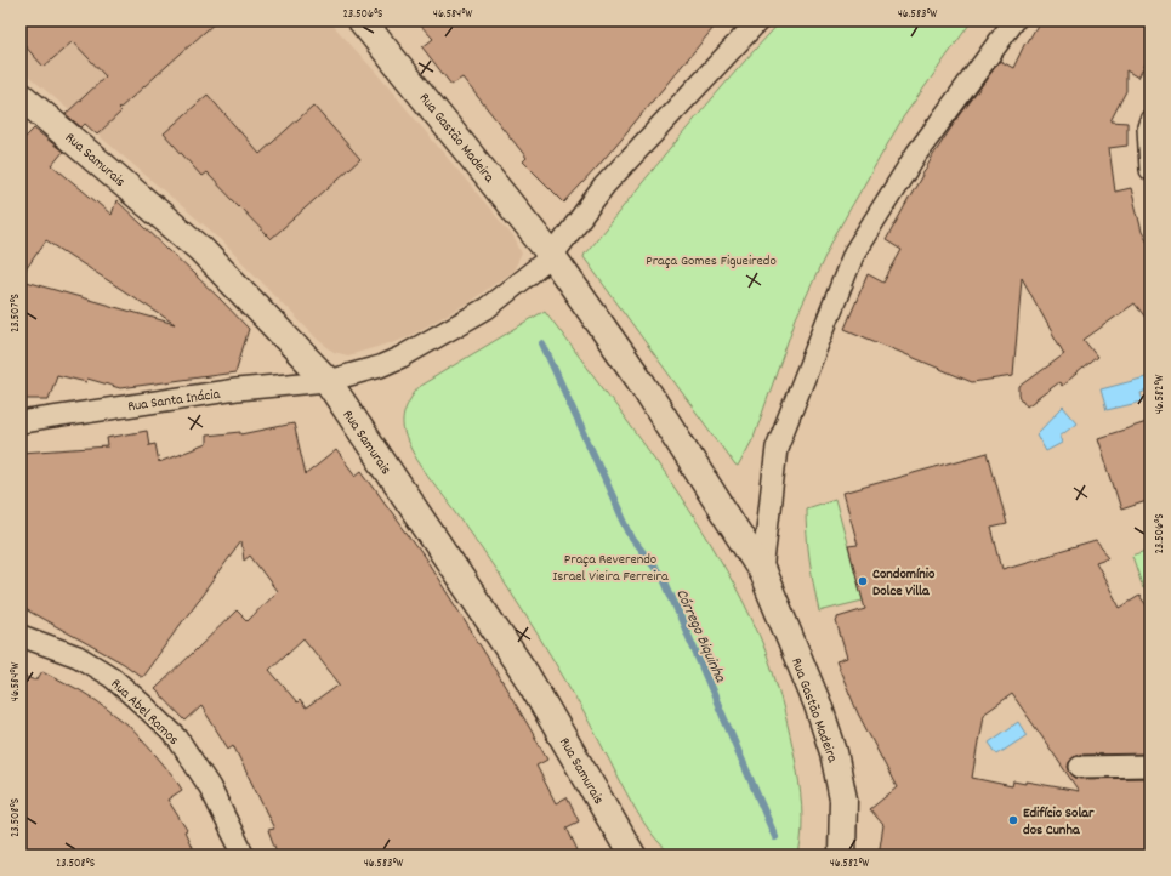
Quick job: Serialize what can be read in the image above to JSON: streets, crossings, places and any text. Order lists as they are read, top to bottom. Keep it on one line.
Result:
{"streets":{"street":["Rua Gastão Madeira","Rua Samurais","Rua Santa Inácia","Rua Abel Ramos"]},"crossings":[["Rua Gastão Madeira","Rua Santa Inácia"],["Rua Samurais","Rua Santa Inácia"]],"water":["Córrego Biquinha"],"parks":["Praça Gomes Figueiredo","Praça Reverendo Israel Vieira Ferreira"],"places":["Condomínio Dolce Villa","Edifício Solar dos Cunha"],"coordinates":["23.506°S","46.584°W","46.583°W","23.507°S","46.582°W","23.508°S"]}
